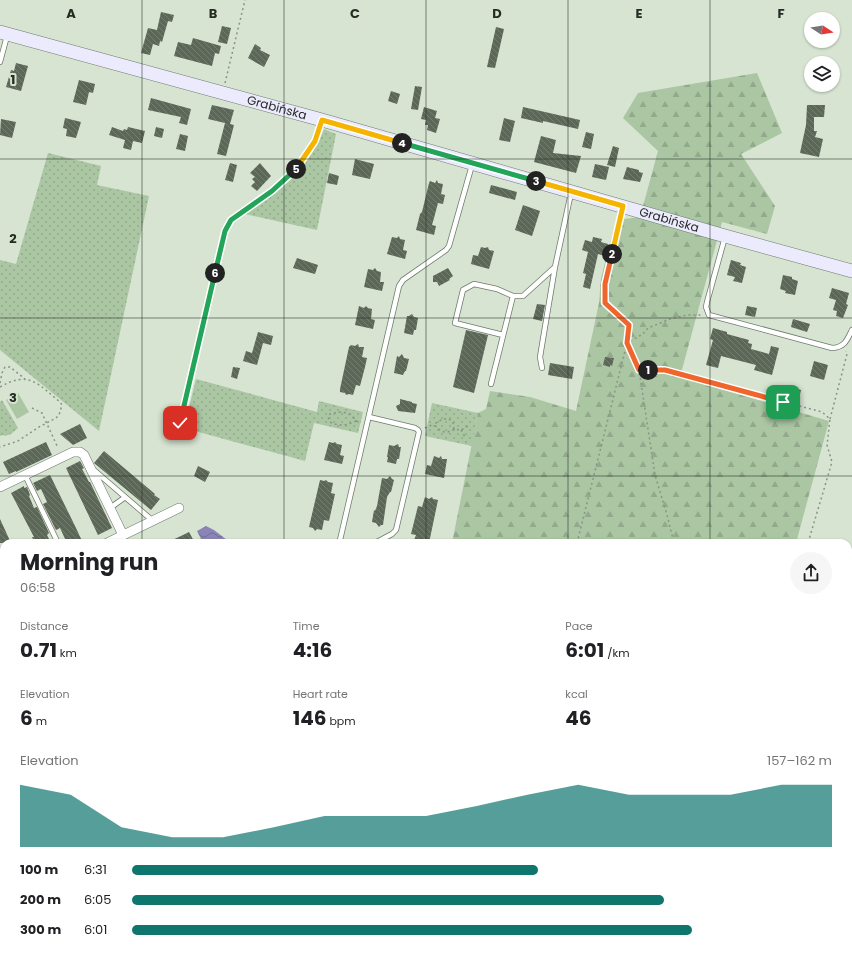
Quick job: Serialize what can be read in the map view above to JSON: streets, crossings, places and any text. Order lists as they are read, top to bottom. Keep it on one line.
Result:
{"streets":{"street":["Grabińska"]},"north":"right","page":{"pins":["4","5","3","2","6","1"],"heading":["Morning run","06:58"],"stats":[["Distance","0.71 km"],["Time","4:16"],["Pace","6:01 /km"],["Elevation","6 m"],["Heart rate","146 bpm"],["kcal","46"]],"chart":["Elevation","157–162 m"],"list":[{"name":"100 m","note":"6:31"},{"name":"200 m","note":"6:05"},{"name":"300 m","note":"6:01"}]},"grid":{"columns":["A","B","C","D","E","F"],"rows":["1","2","3"]}}
